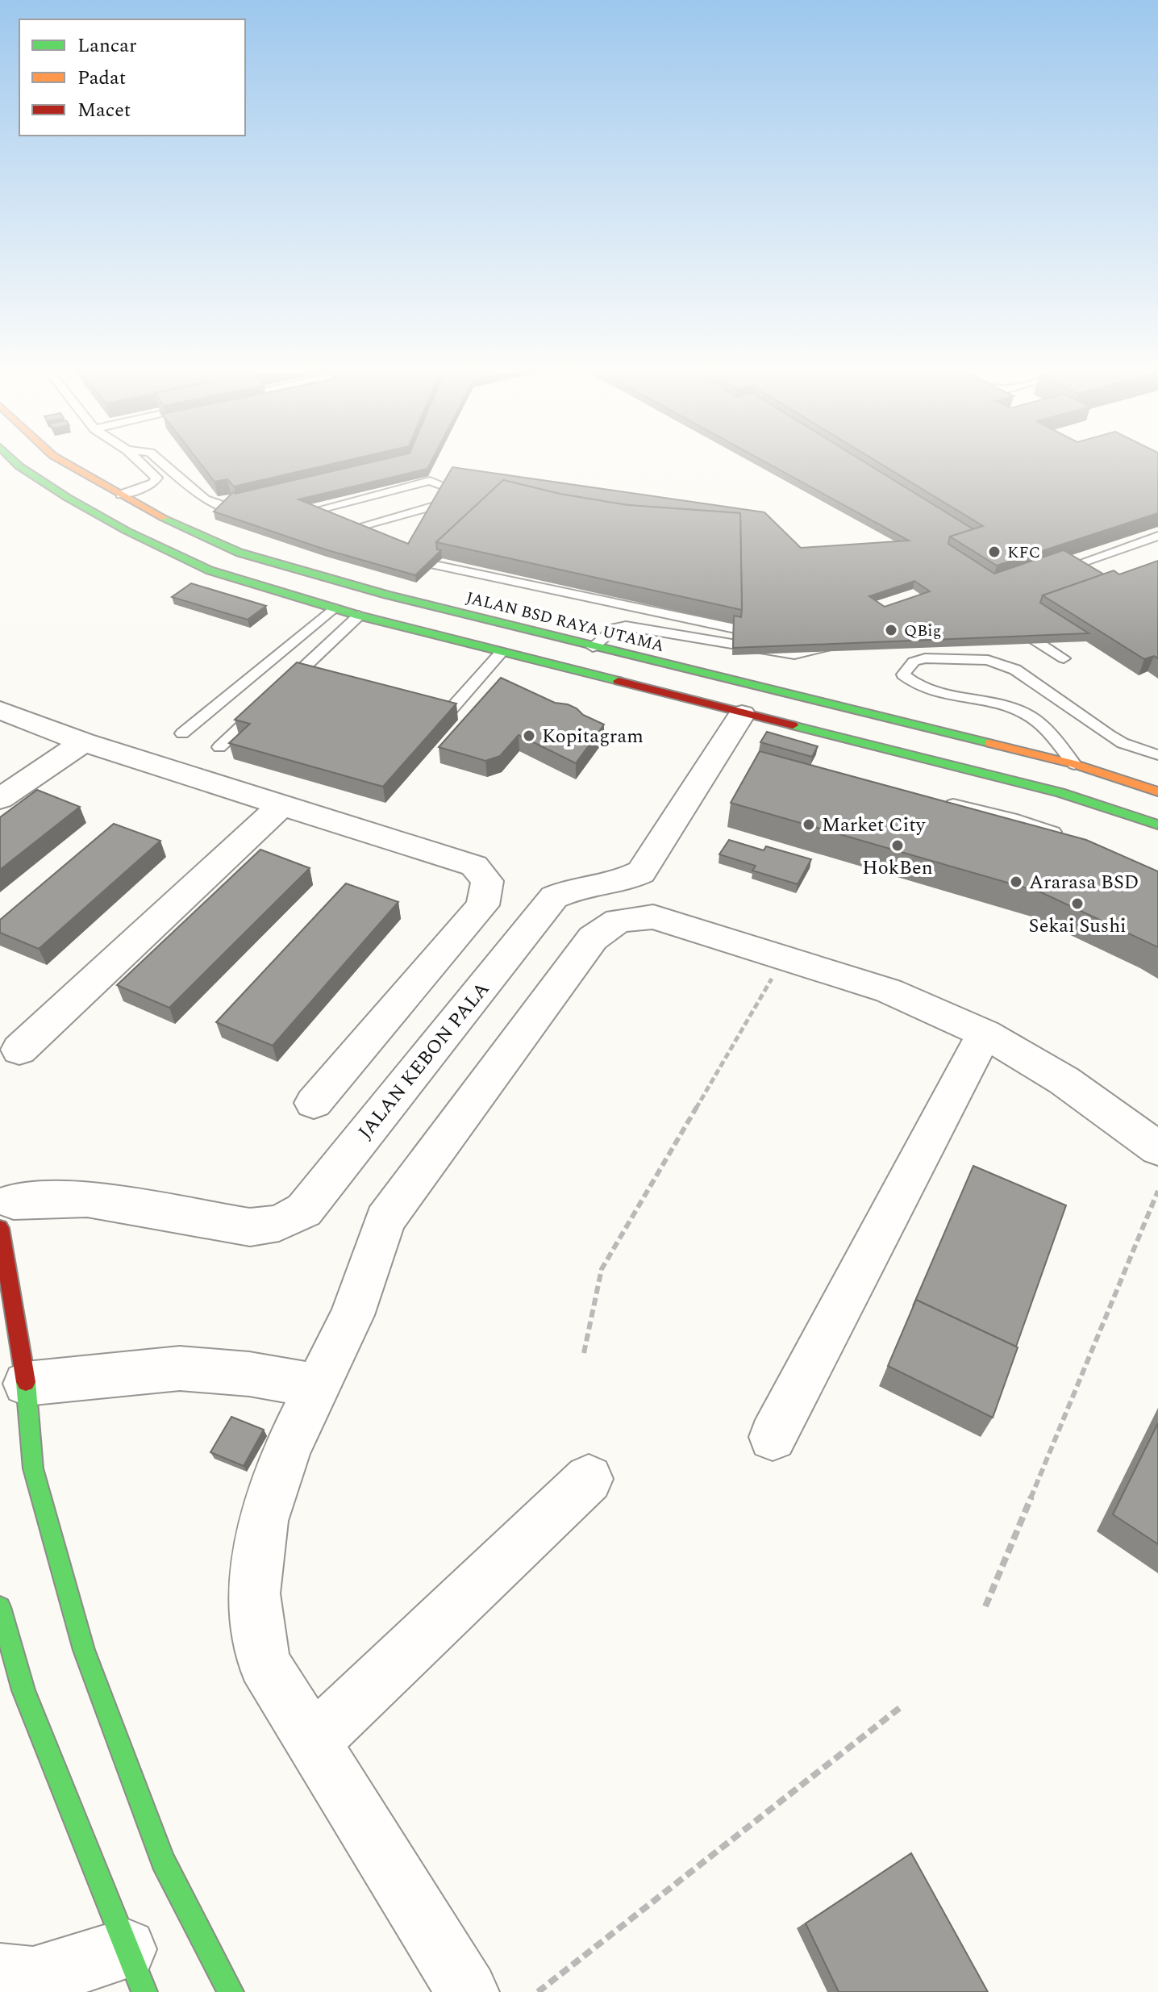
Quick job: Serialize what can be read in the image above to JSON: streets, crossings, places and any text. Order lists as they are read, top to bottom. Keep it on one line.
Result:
{"streets":{"main road":["JALAN BSD RAYA UTAMA"],"street":["JALAN KEBON PALA"]},"places":["KFC","QBig","Kopitagram","Market City","HokBen","Ararasa BSD","Sekai Sushi"],"legend":["Lancar","Padat","Macet"]}
